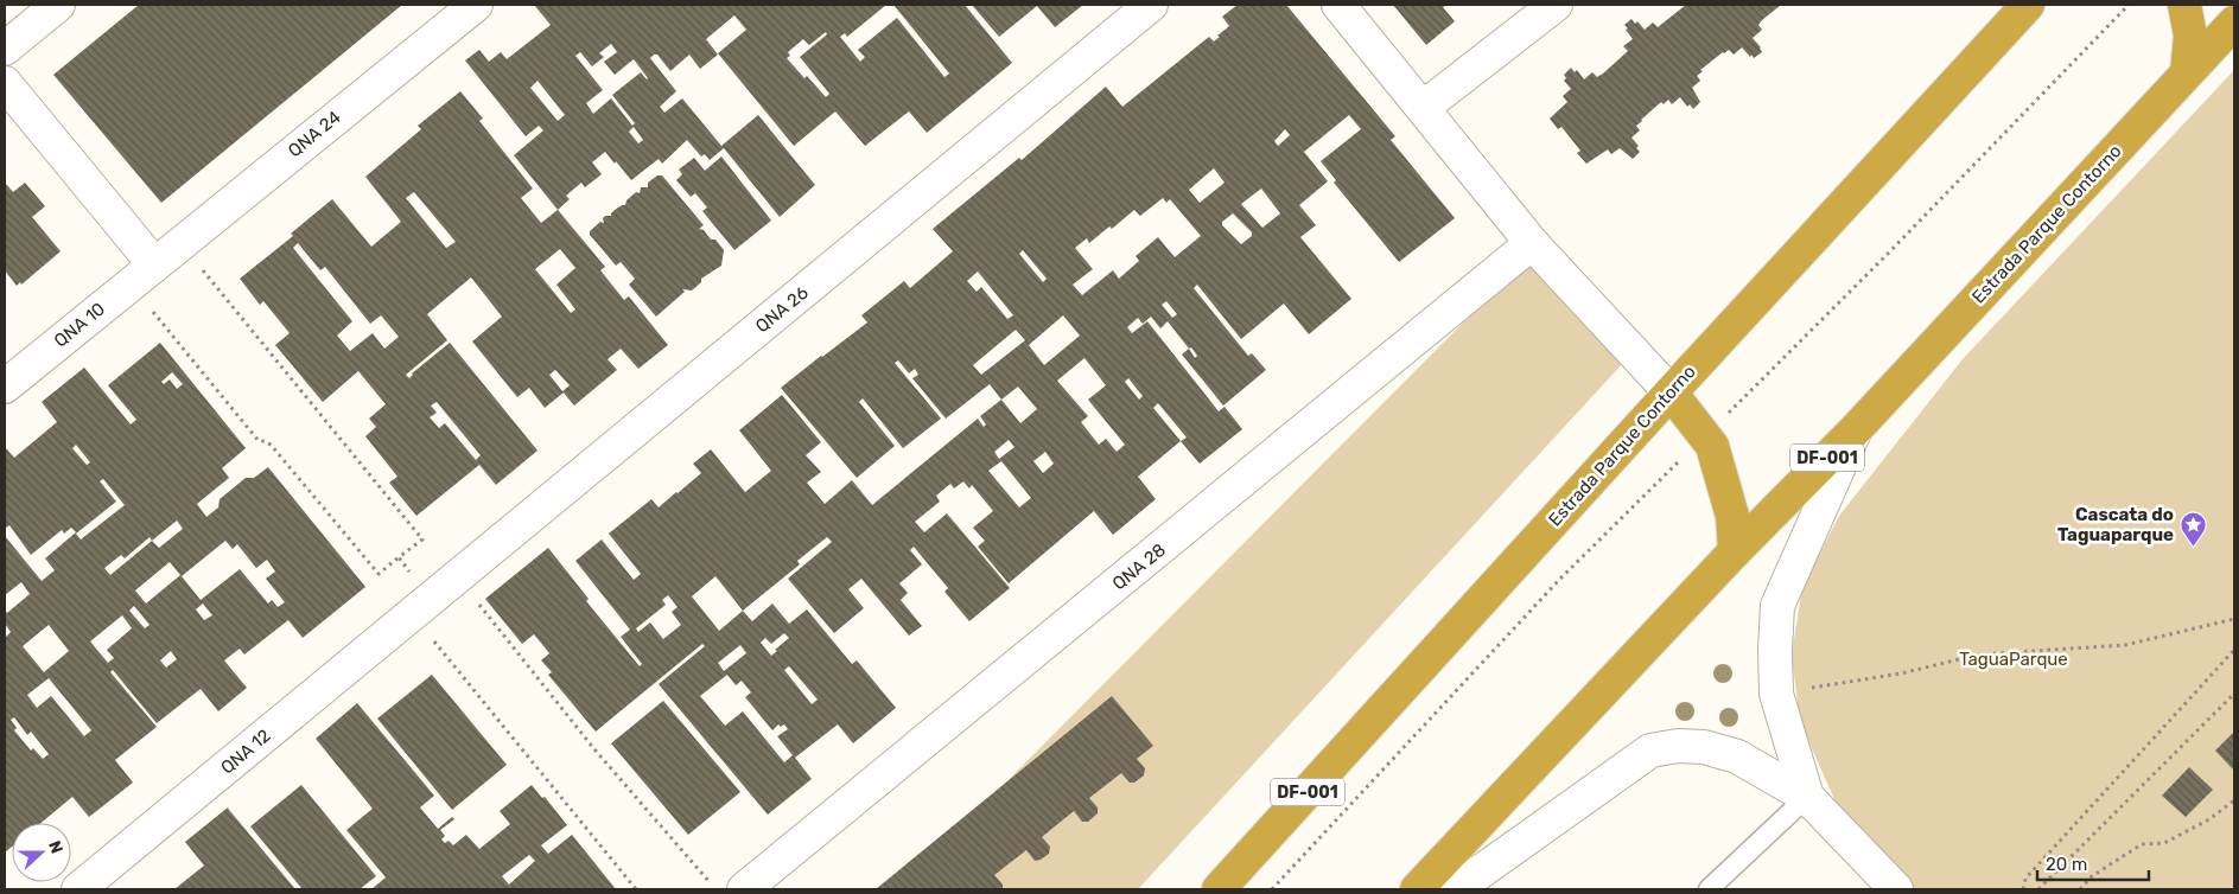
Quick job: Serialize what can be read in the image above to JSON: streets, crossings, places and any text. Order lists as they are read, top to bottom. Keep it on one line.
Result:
{"streets":{"highway":["Estrada Parque Contorno","DF-001"],"street":["QNA 24","QNA 26","QNA 10","QNA 28","QNA 12"]},"crossings":[["QNA 24","QNA 10"],["QNA 26","QNA 12"]],"parks":["TaguaParque"],"places":{"place":["Cascata do Taguaparque"]},"scale_bar":"20 m","north":"right"}
